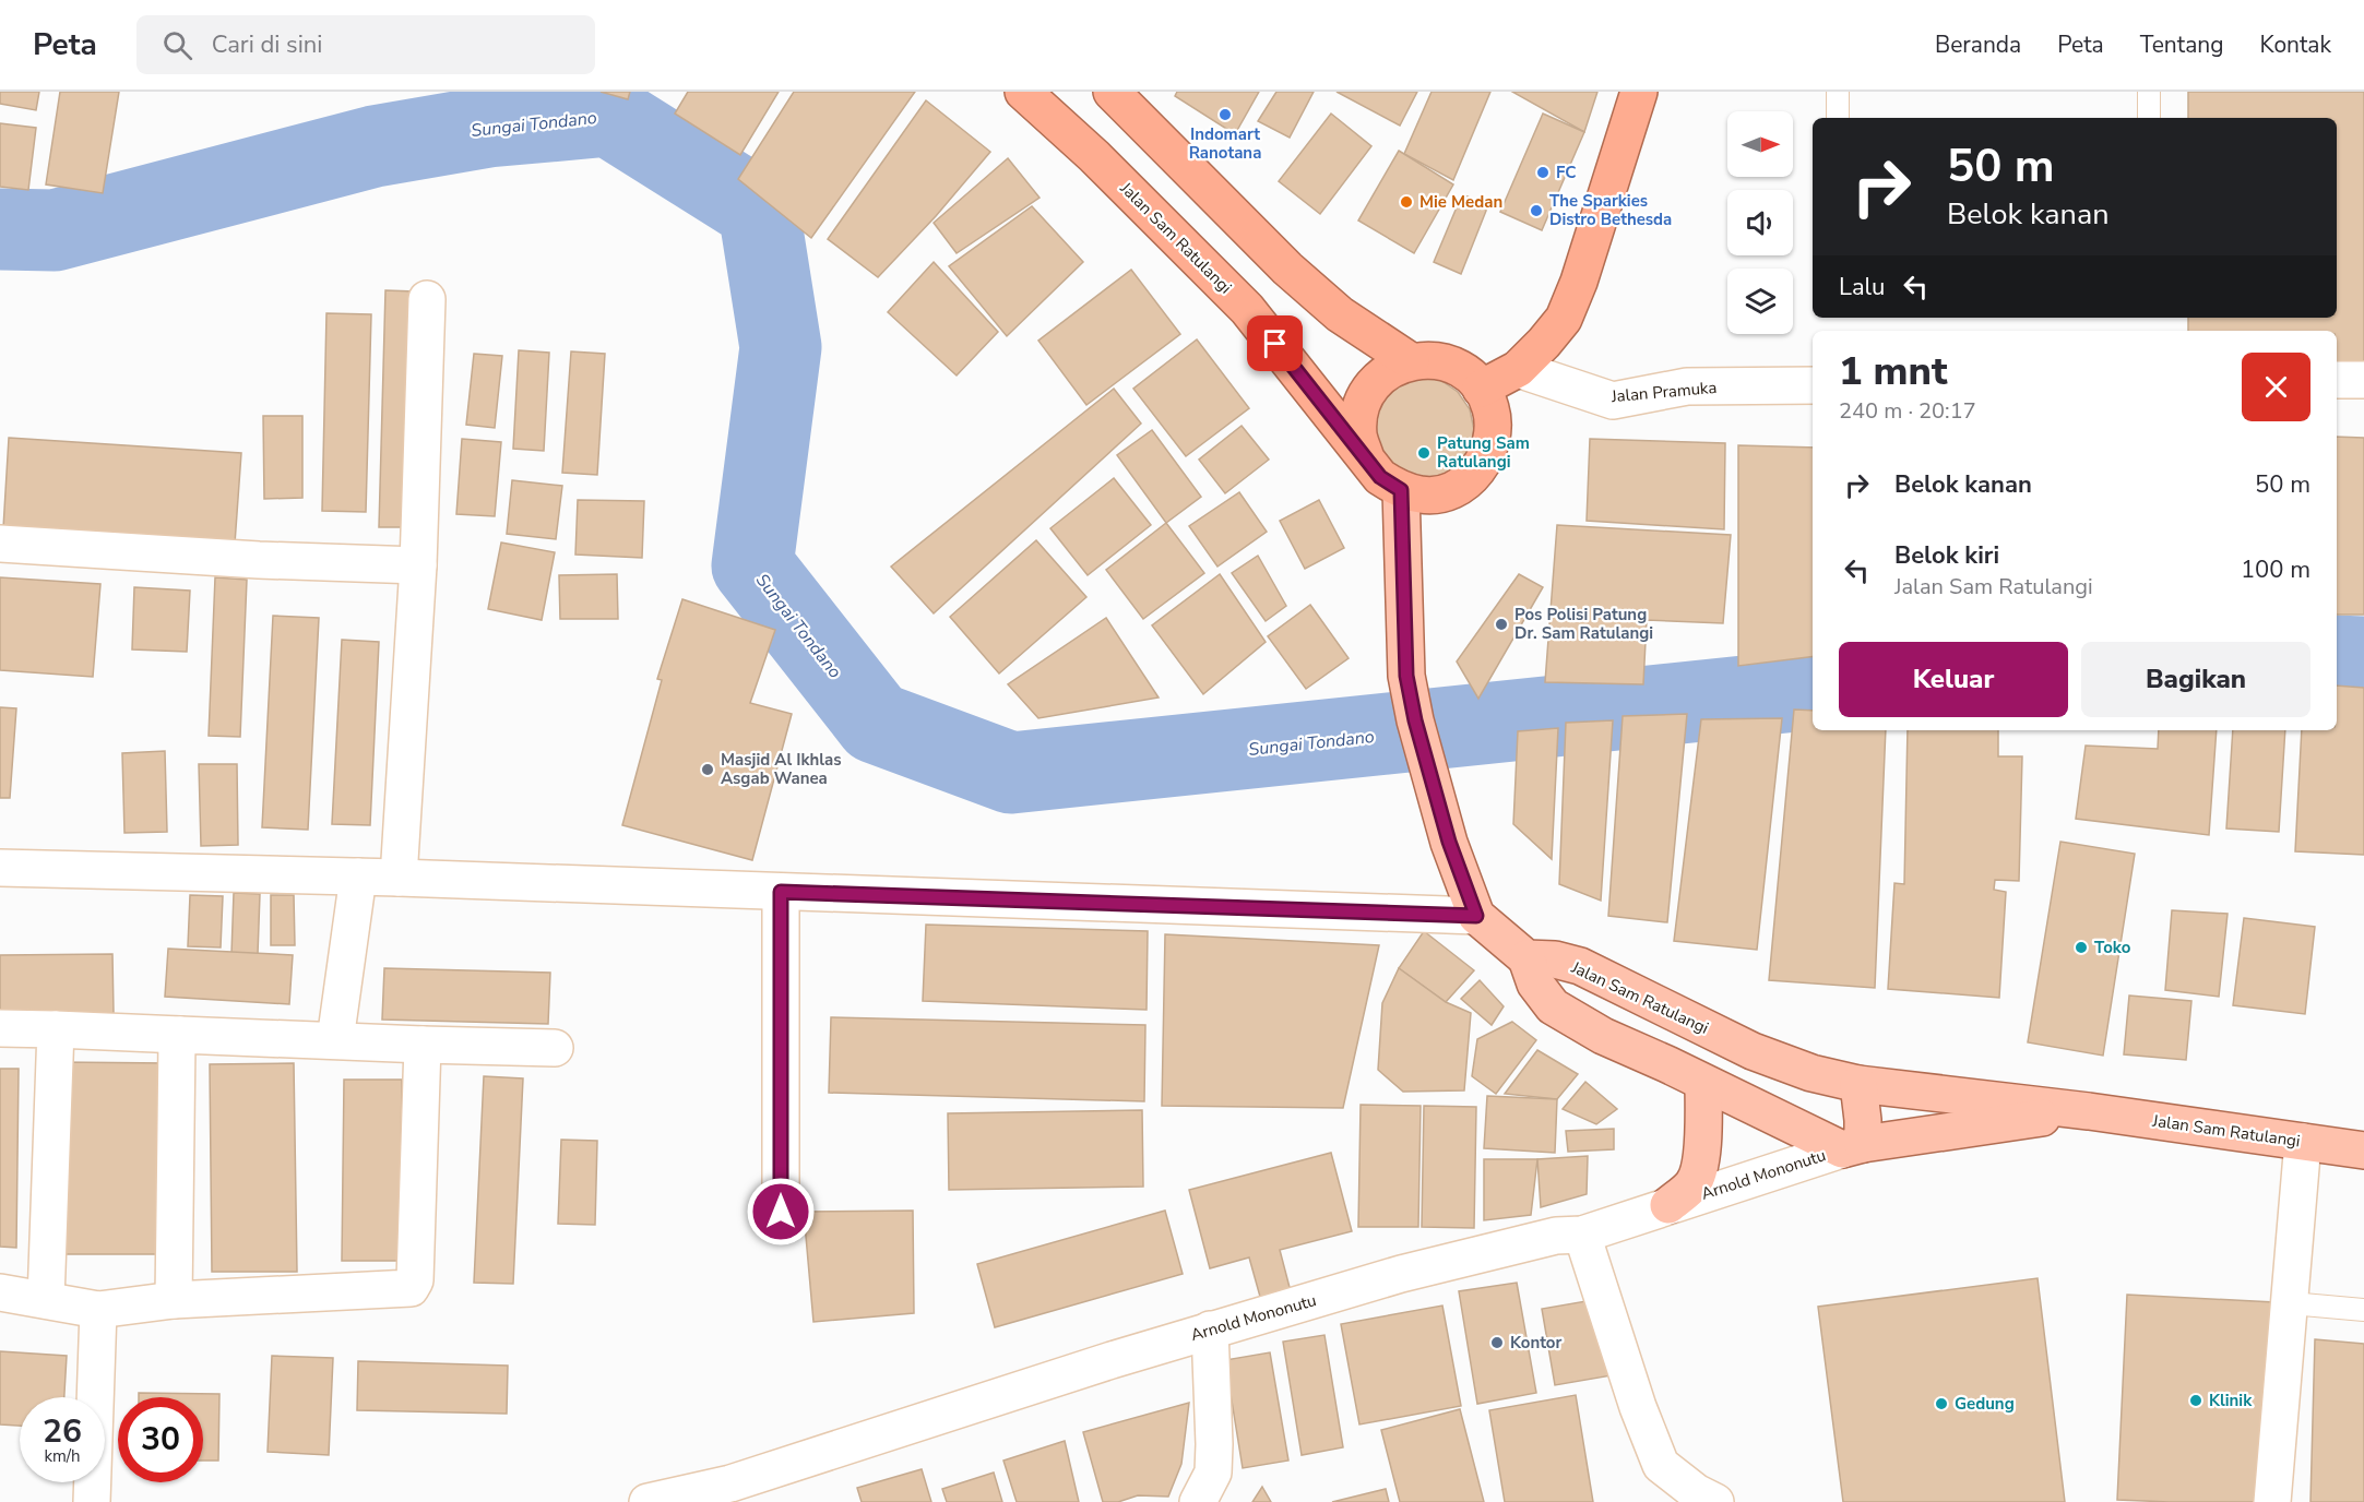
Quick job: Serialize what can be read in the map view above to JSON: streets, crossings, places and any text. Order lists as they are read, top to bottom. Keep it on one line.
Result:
{"streets":{"highway":["Jalan Sam Ratulangi"],"street":["Jalan Pramuka","Arnold Mononutu"]},"crossings":[["Jalan Sam Ratulangi","Arnold Mononutu"]],"water":["Sungai Tondano"],"places":["Indomart Ranotana","FC","Mie Medan","The Sparkies Distro Bethesda","Patung Sam Ratulangi","Pos Polisi Patung Dr. Sam Ratulangi","Masjid Al Ikhlas Asgab Wanea","Toko","Kontor","Klinik","Gedung"],"north":"right","page":{"header":"Peta","search":"Cari di sini","nav":["Beranda","Peta","Tentang","Kontak"],"turn":["50 m","Belok kanan"],"then":"Lalu","heading":["1 mnt","240 m · 20:17"],"list":[{"name":"Belok kanan","value":"50 m"},{"name":"Belok kiri","note":"Jalan Sam Ratulangi","value":"100 m"}],"buttons":["Keluar","Bagikan"],"speed":"26 km/h","limit":"30"}}
